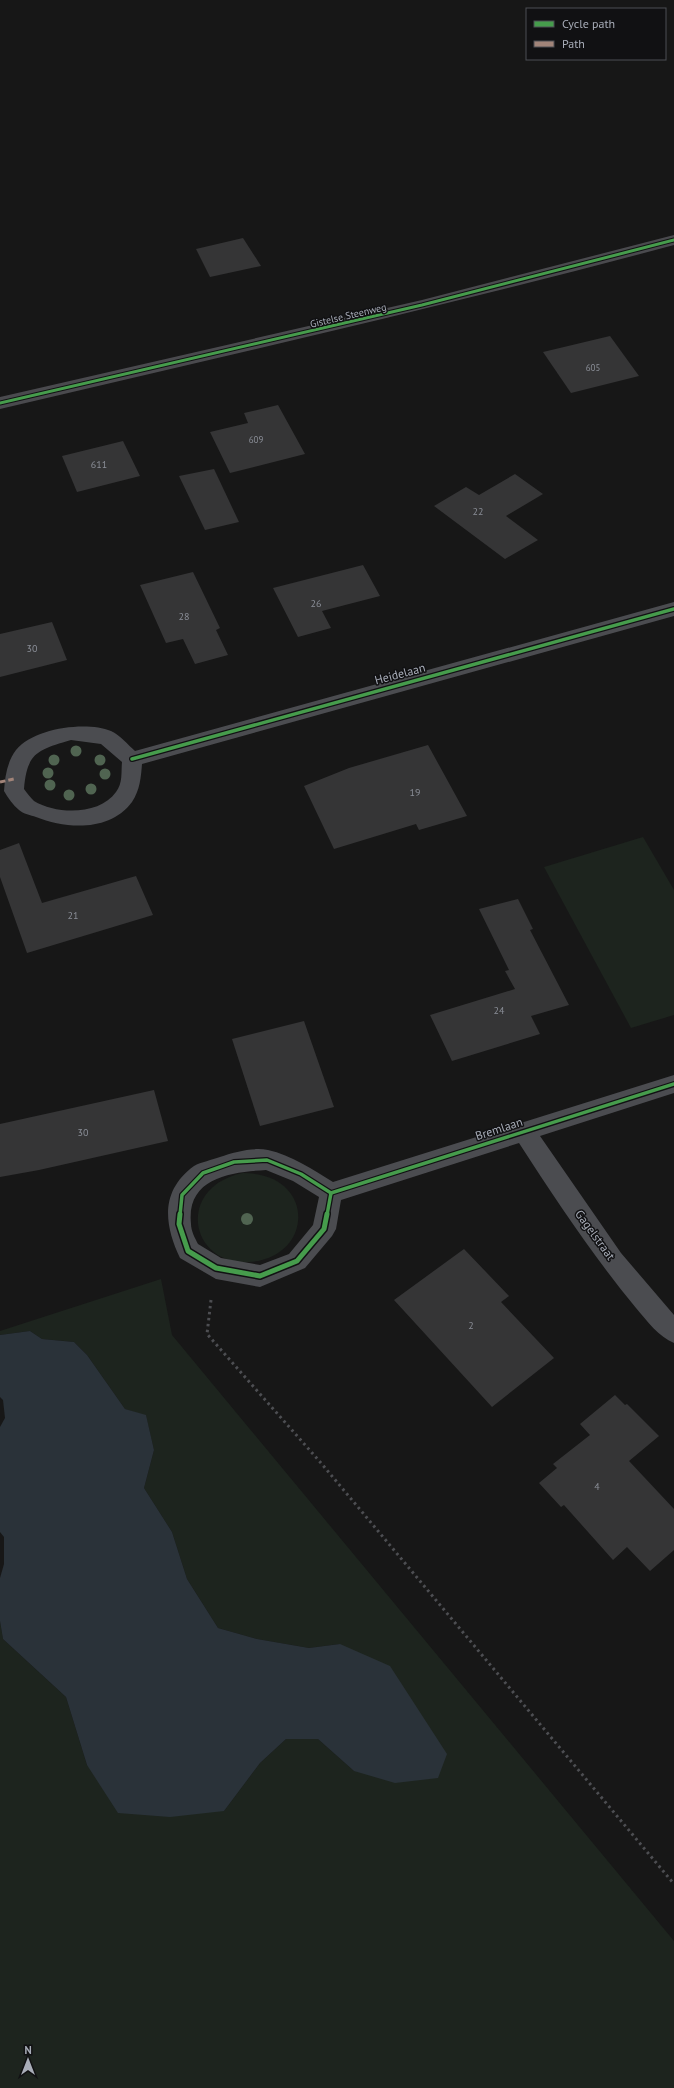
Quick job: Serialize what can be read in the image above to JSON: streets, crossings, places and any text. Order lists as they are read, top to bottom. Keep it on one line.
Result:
{"streets":{"main road":["Gistelse Steenweg"],"street":["Heidelaan","Bremlaan","Gagelstraat"]},"crossings":[["Bremlaan","Gagelstraat"]],"house_numbers":["605","609","611","22","26","28","30","19","21","24","30","2","4"],"legend":["Cycle path","Path"],"north":"top"}
